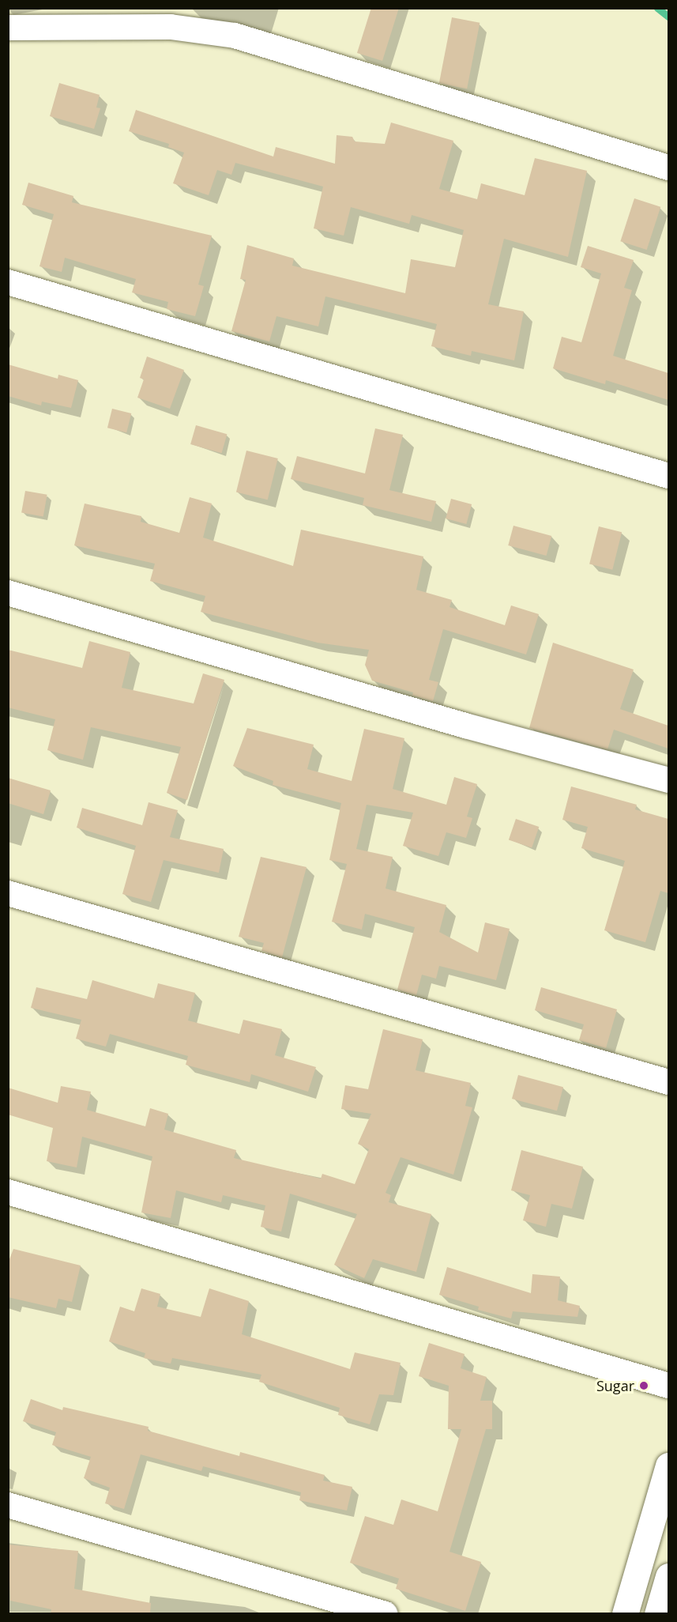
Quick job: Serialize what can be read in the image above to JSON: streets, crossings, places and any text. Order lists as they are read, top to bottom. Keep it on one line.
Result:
{"places":["Sugar"]}
